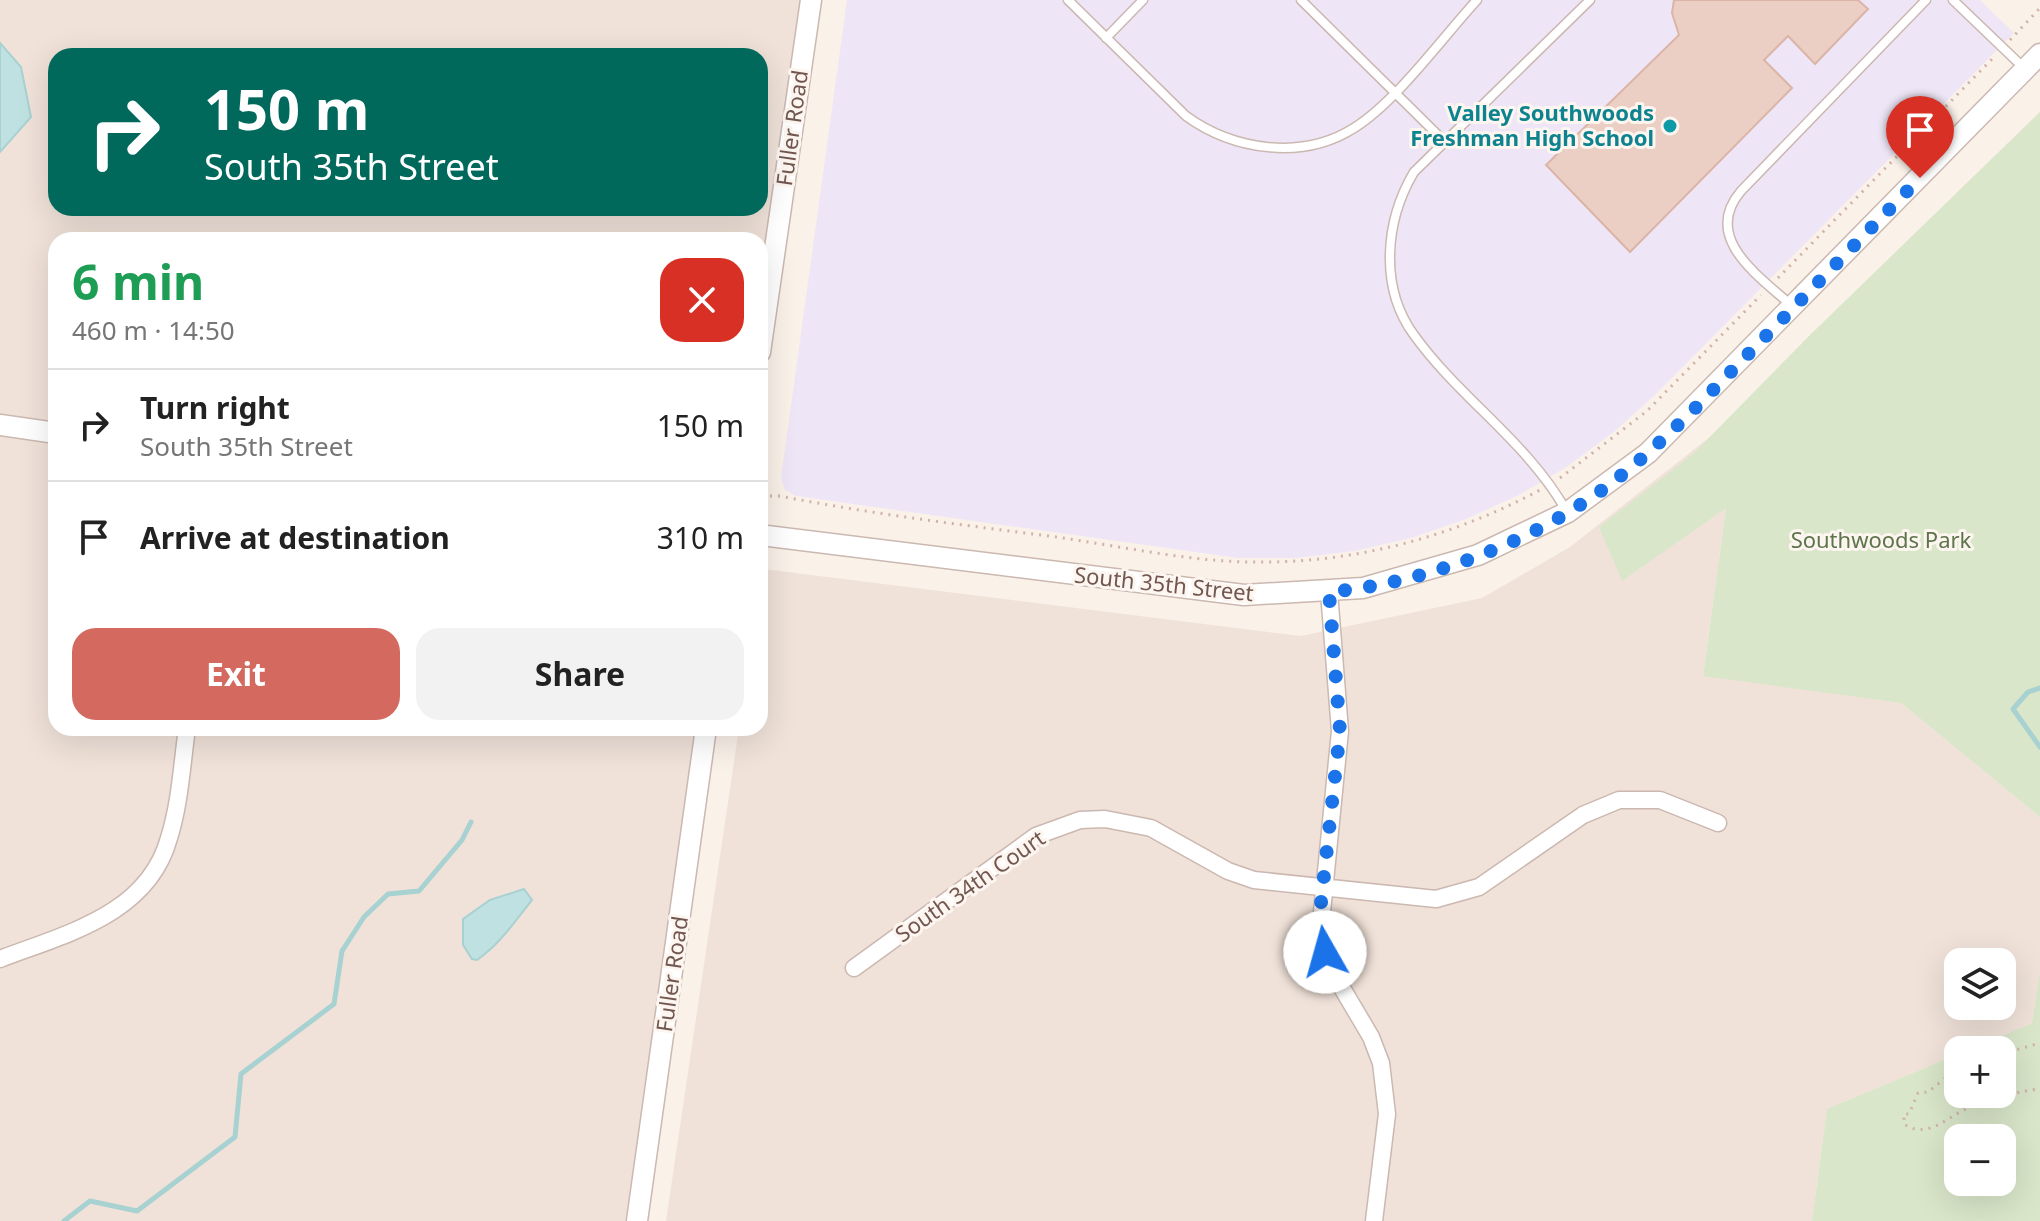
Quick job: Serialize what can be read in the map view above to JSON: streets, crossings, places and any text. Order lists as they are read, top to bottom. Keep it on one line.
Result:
{"streets":{"street":["Fuller Road","South 35th Street","South 34th Court"]},"parks":["Southwoods Park"],"places":["Valley Southwoods Freshman High School"],"page":{"turn":["150 m","South 35th Street"],"heading":["6 min","460 m · 14:50"],"list":[{"name":"Turn right","note":"South 35th Street","value":"150 m"},{"name":"Arrive at destination","value":"310 m"}],"buttons":["Exit","Share"],"map_buttons":["+","−"]}}
